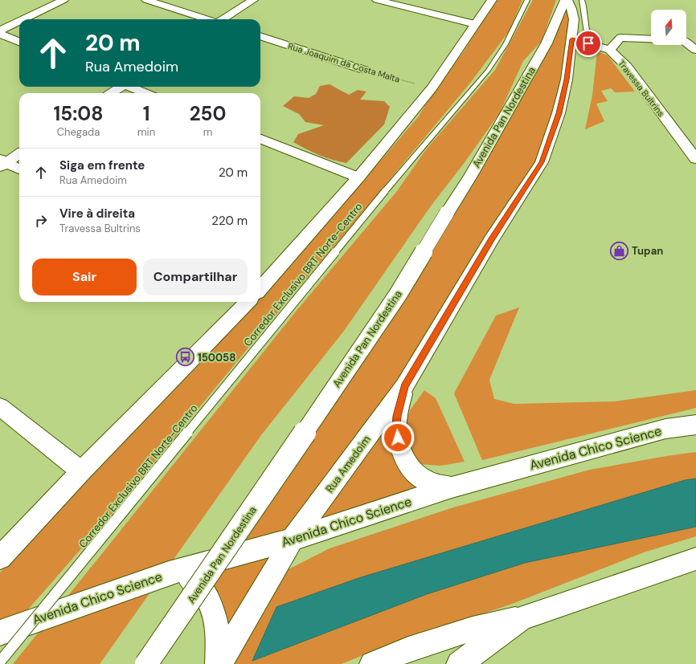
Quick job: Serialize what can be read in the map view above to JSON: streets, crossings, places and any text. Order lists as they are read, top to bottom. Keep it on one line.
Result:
{"streets":{"main road":["Avenida Pan Nordestina","Avenida Chico Science","Rua Amedoim"],"street":["Rua Joaquim da Costa Malta","Travessa Bultrins"],"lane":["Corredor Exclusivo BRT Norte-Centro"]},"crossings":[["Travessa Bultrins","Rua Amedoim"],["Avenida Pan Nordestina","Rua Amedoim"],["Avenida Chico Science","Rua Amedoim"]],"places":{"shop":["Tupan"],"bus stop":["150058"]},"north":"top","page":{"turn":["20 m","Rua Amedoim"],"eta":["15:08","Chegada","1","min","250","m"],"list":[{"name":"Siga em frente","note":"Rua Amedoim","value":"20 m"},{"name":"Vire à direita","note":"Travessa Bultrins","value":"220 m"}],"buttons":["Sair","Compartilhar"]}}
